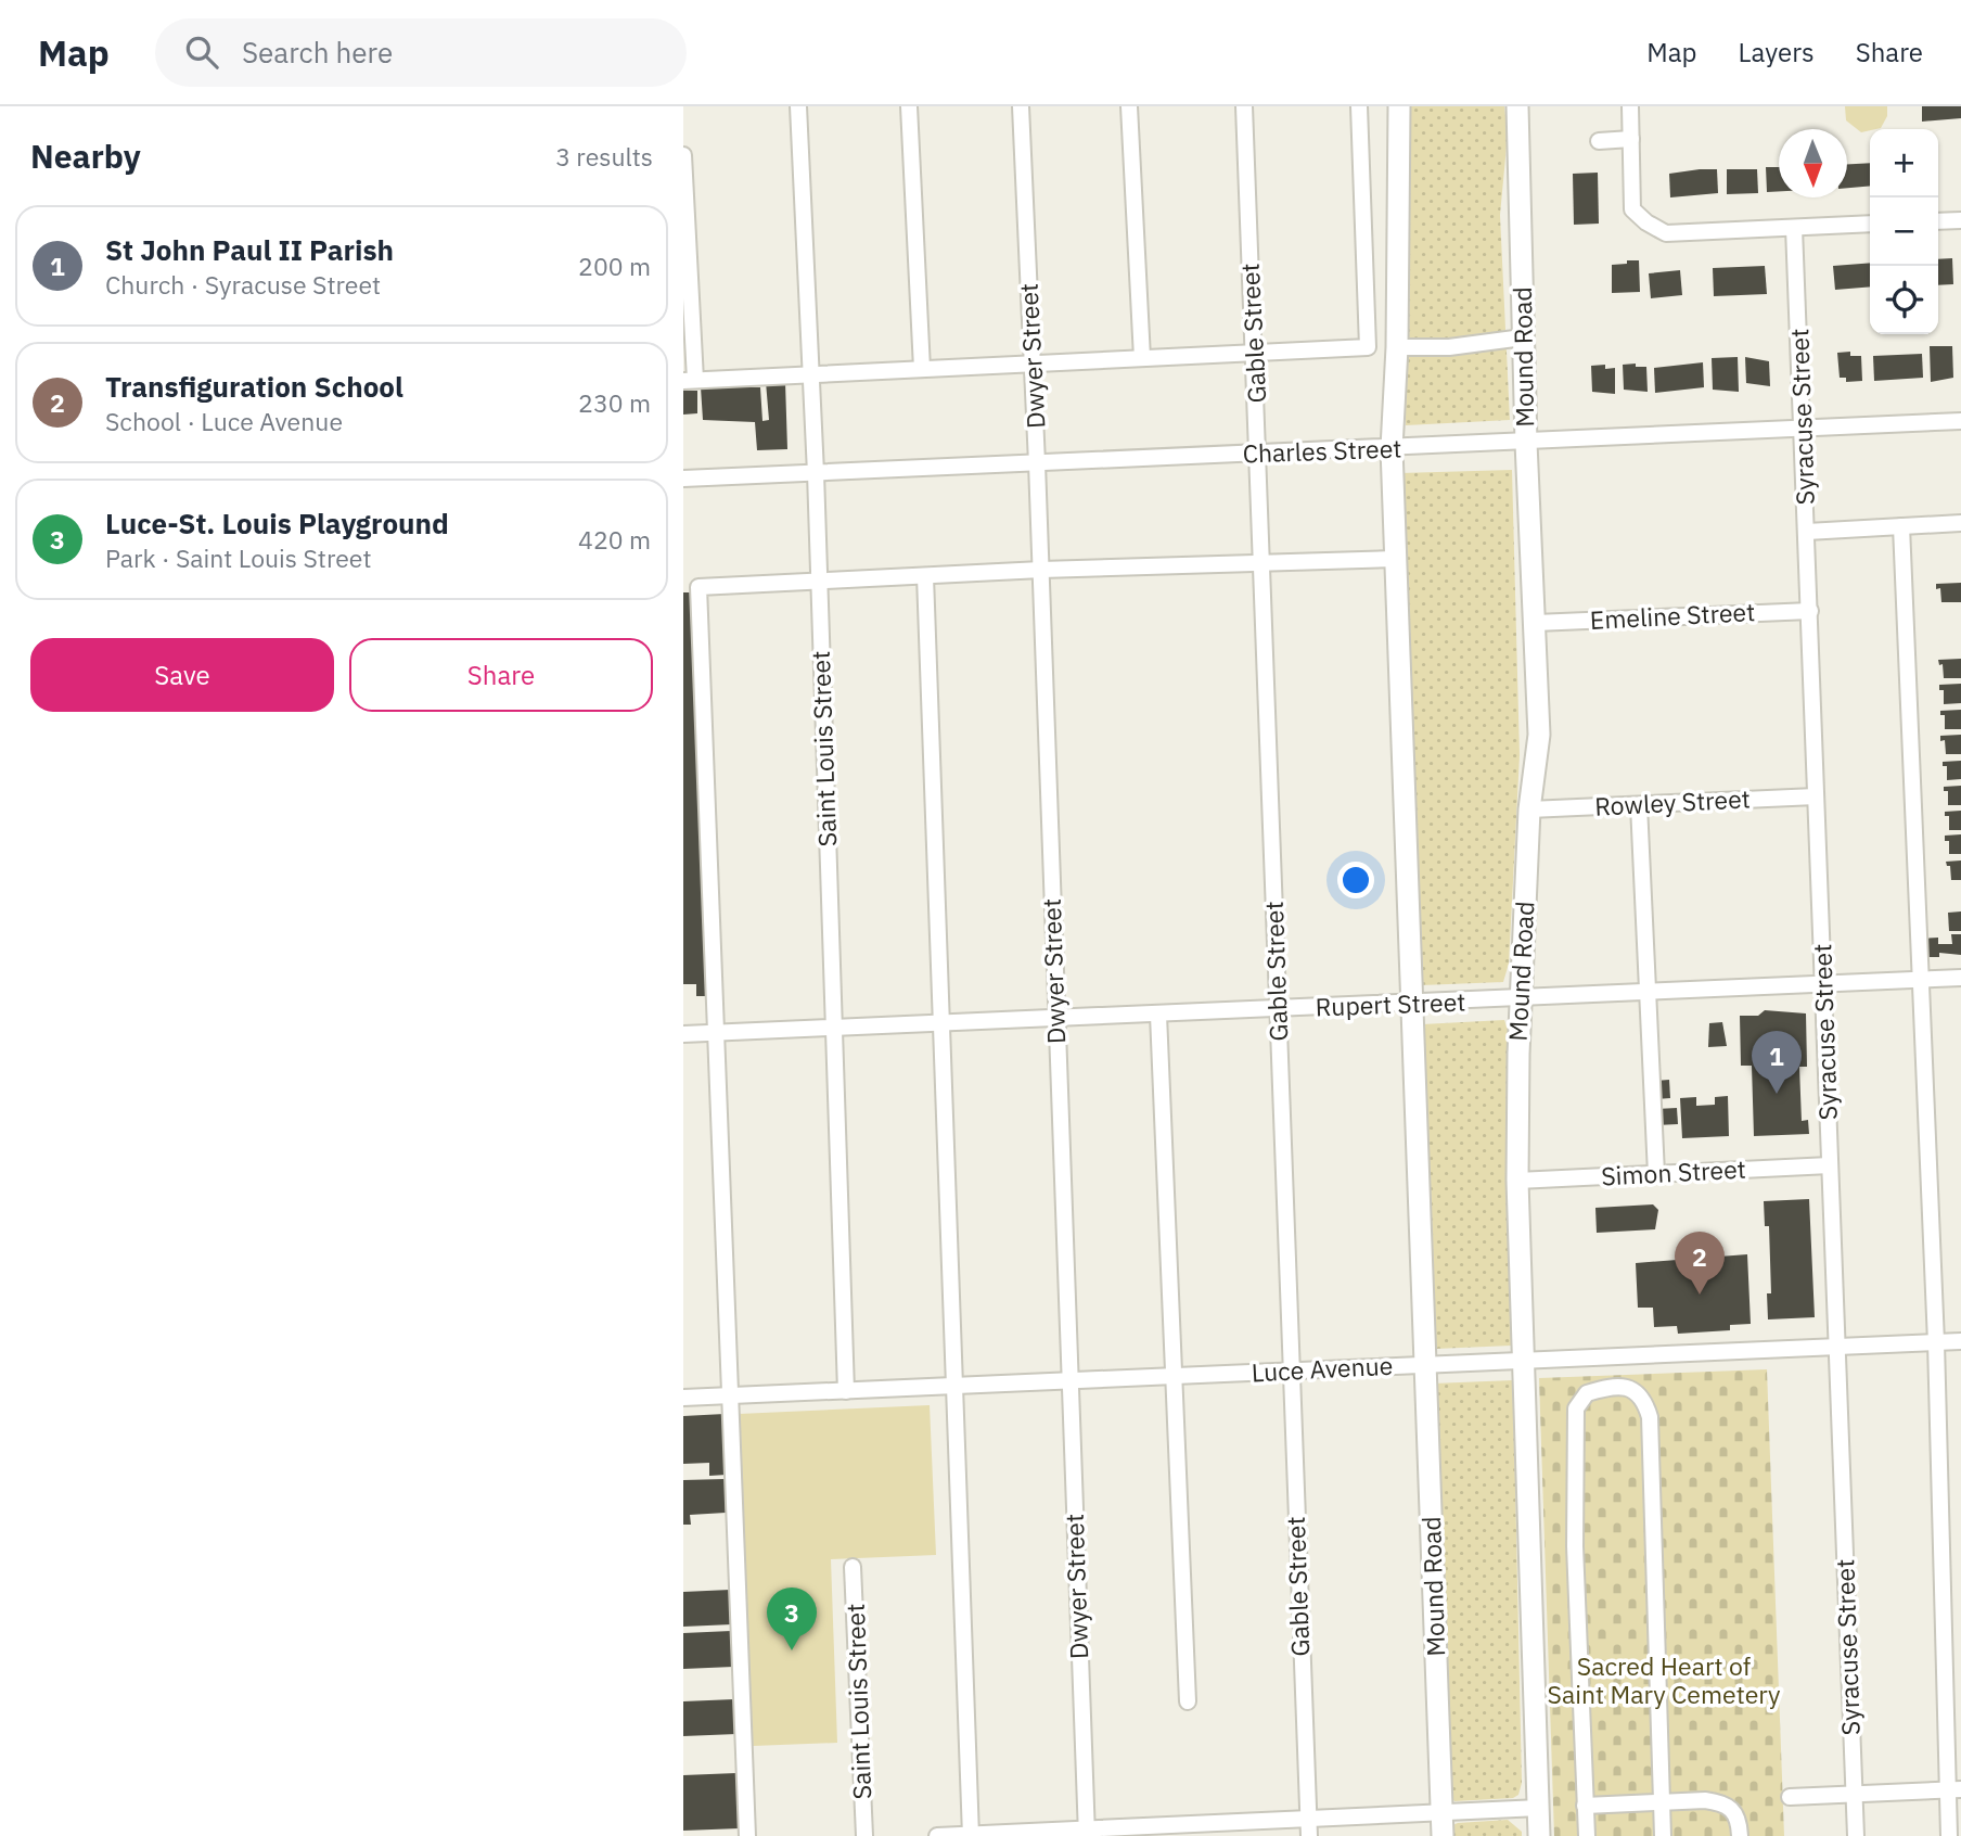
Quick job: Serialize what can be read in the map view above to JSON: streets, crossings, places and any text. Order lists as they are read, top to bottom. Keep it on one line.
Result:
{"streets":{"main road":["Mound Road"],"street":["Gable Street","Dwyer Street","Syracuse Street","Charles Street","Emeline Street","Saint Louis Street","Rowley Street","Rupert Street","Simon Street","Luce Avenue"]},"crossings":[["Gable Street","Charles Street"],["Gable Street","Rupert Street"],["Gable Street","Luce Avenue"],["Dwyer Street","Charles Street"],["Dwyer Street","Rupert Street"],["Dwyer Street","Luce Avenue"],["Mound Road","Charles Street"],["Mound Road","Emeline Street"],["Mound Road","Rowley Street"],["Mound Road","Rupert Street"],["Mound Road","Simon Street"],["Mound Road","Luce Avenue"],["Syracuse Street","Charles Street"],["Syracuse Street","Emeline Street"],["Syracuse Street","Rowley Street"],["Syracuse Street","Rupert Street"],["Syracuse Street","Simon Street"],["Syracuse Street","Luce Avenue"],["Charles Street","Saint Louis Street"],["Saint Louis Street","Rupert Street"],["Saint Louis Street","Luce Avenue"]],"parks":["Sacred Heart of Saint Mary Cemetery"],"north":"bottom","page":{"header":"Map","search":"Search here","nav":["Map","Layers","Share"],"heading":["Nearby","3 results"],"map_buttons":["+","−"],"list":[{"mark":"1","name":"St John Paul II Parish","note":"Church · Syracuse Street","value":"200 m"},{"mark":"2","name":"Transfiguration School","note":"School · Luce Avenue","value":"230 m"},{"mark":"3","name":"Luce-St. Louis Playground","note":"Park · Saint Louis Street","value":"420 m"}],"buttons":["Save","Share"],"pins":["1","2","3"]}}
